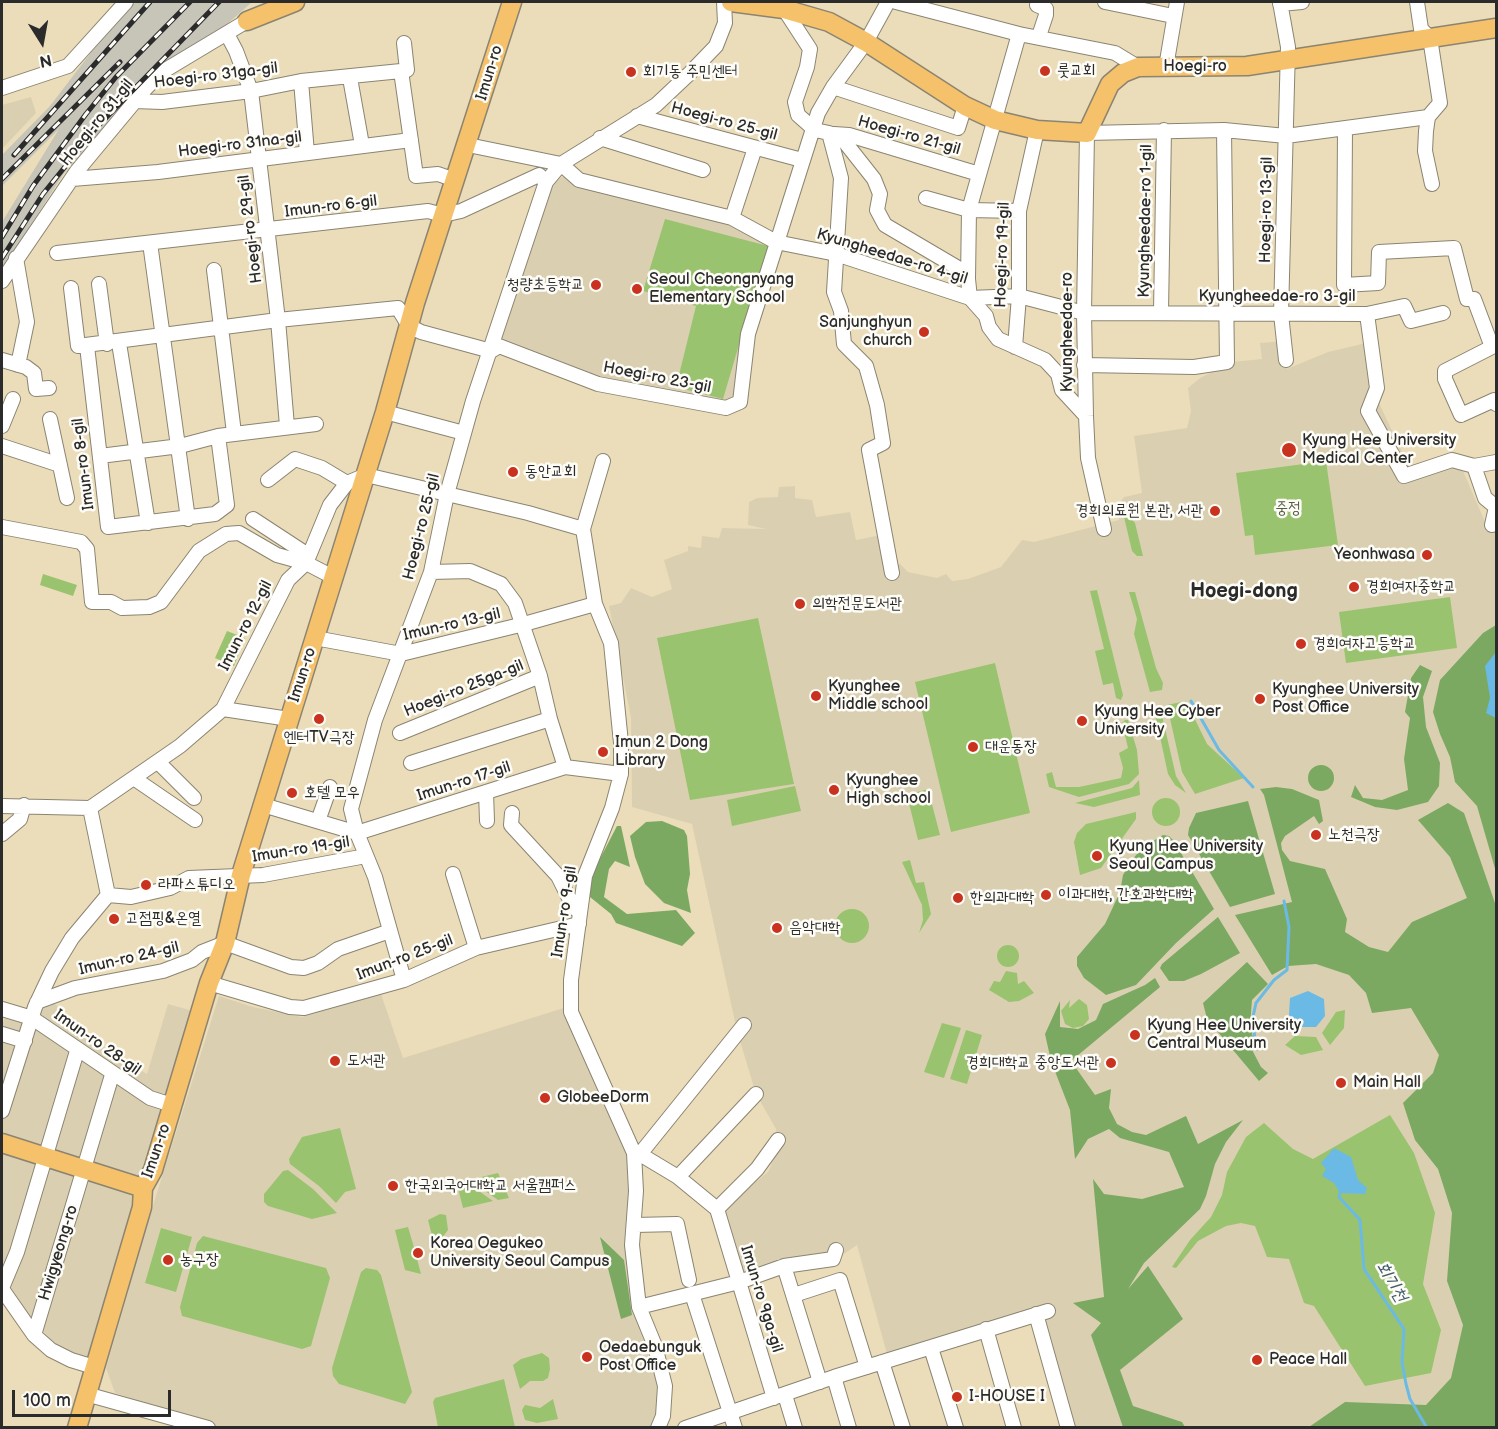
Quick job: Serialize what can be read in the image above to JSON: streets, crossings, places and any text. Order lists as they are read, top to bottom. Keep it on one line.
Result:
{"streets":{"main road":["Hoegi-ro","Imun-ro"],"street":["Hoegi-ro 31ga-gil","Hoegi-ro 25-gil","Hoegi-ro 31-gil","Hoegi-ro 21-gil","Hoegi-ro 31na-gil","Imun-ro 6-gil","Hoegi-ro 13-gil","Kyungheedae-ro 1-gil","Hoegi-ro 29-gil","Hoegi-ro 19-gil","Kyungheedae-ro 4-gil","Kyungheedae-ro 3-gil","Kyungheedae-ro","Hoegi-ro 23-gil","Imun-ro 8-gil","Imun-ro 13-gil","Imun-ro 12-gil","Hoegi-ro 25ga-gil","Imun-ro 17-gil","Imun-ro 19-gil","Imun-ro 9-gil","Imun-ro 25-gil","Imun-ro 24-gil","Imun-ro 28-gil","Hwigyeong-ro","Imun-ro 9ga-gil"]},"crossings":[["Hoegi-ro","Hoegi-ro 13-gil"],["Imun-ro","Imun-ro 6-gil"],["Imun-ro","Hoegi-ro 23-gil"],["Imun-ro","Imun-ro 13-gil"],["Imun-ro","Imun-ro 19-gil"],["Imun-ro","Imun-ro 25-gil"],["Imun-ro","Imun-ro 24-gil"],["Imun-ro","Imun-ro 28-gil"],["Hoegi-ro 31ga-gil","Hoegi-ro 31-gil"],["Hoegi-ro 31ga-gil","Hoegi-ro 31na-gil"],["Hoegi-ro 31ga-gil","Hoegi-ro 29-gil"],["Hoegi-ro 25-gil","Kyungheedae-ro 4-gil"],["Hoegi-ro 25-gil","Hoegi-ro 23-gil"],["Hoegi-ro 25-gil","Imun-ro 13-gil"],["Hoegi-ro 25-gil","Hoegi-ro 25ga-gil"],["Hoegi-ro 25-gil","Imun-ro 17-gil"],["Hoegi-ro 25-gil","Imun-ro 19-gil"],["Hoegi-ro 25-gil","Imun-ro 25-gil"],["Hoegi-ro 31-gil","Hoegi-ro 31na-gil"],["Hoegi-ro 31-gil","Hoegi-ro 29-gil"],["Hoegi-ro 21-gil","Hoegi-ro 23-gil"],["Hoegi-ro 31na-gil","Hoegi-ro 29-gil"],["Imun-ro 6-gil","Hoegi-ro 29-gil"],["Hoegi-ro 13-gil","Kyungheedae-ro 1-gil"],["Hoegi-ro 13-gil","Kyungheedae-ro 3-gil"],["Kyungheedae-ro 1-gil","Kyungheedae-ro 3-gil"],["Kyungheedae-ro 1-gil","Kyungheedae-ro"],["Hoegi-ro 19-gil","Kyungheedae-ro 4-gil"],["Kyungheedae-ro 4-gil","Kyungheedae-ro 3-gil"],["Kyungheedae-ro 4-gil","Kyungheedae-ro"],["Kyungheedae-ro 4-gil","Hoegi-ro 23-gil"],["Kyungheedae-ro 3-gil","Kyungheedae-ro"],["Imun-ro 13-gil","Hoegi-ro 25ga-gil"],["Imun-ro 13-gil","Imun-ro 9-gil"],["Hoegi-ro 25ga-gil","Imun-ro 17-gil"],["Imun-ro 17-gil","Imun-ro 9-gil"],["Imun-ro 9-gil","Imun-ro 25-gil"],["Imun-ro 28-gil","Hwigyeong-ro"]],"districts":["Hoegi-dong"],"water":["회기천"],"parks":["중정"],"places":["룻교회","회기동 주민센터","청량초등학교","Seoul Cheongnyang Elementary School","Sanjunghyun church","Kyung Hee University Medical Center","동안교회","경희의료원 본관, 서관","Yeonhwasa","경희여자중학교","의학전문도서관","경희여자고등학교","Kyunghee Middle school","Kyunghee University Post Office","엔터TV극장","Kyung Hee Cyber University","대운동장","Imun 2 Dong Library","Kyunghee High school","호텔 모우","노천극장","Kyung Hee University Seoul Campus","라파스튜디오","이과대학, 간호과학대학","한의과대학","고점핑&온열","음악대학","Kyung Hee University Central Museum","도서관","경희대학교 중앙도서관","Main Hall","GlobeeDorm","한국외국어대학교 서울캠퍼스","Korea Oegukeo University Seoul Campus","농구장","Oedaebunguk Post Office","Peace Hall","I-HOUSE I"],"scale_bar":"100 m","north":"bottom"}
